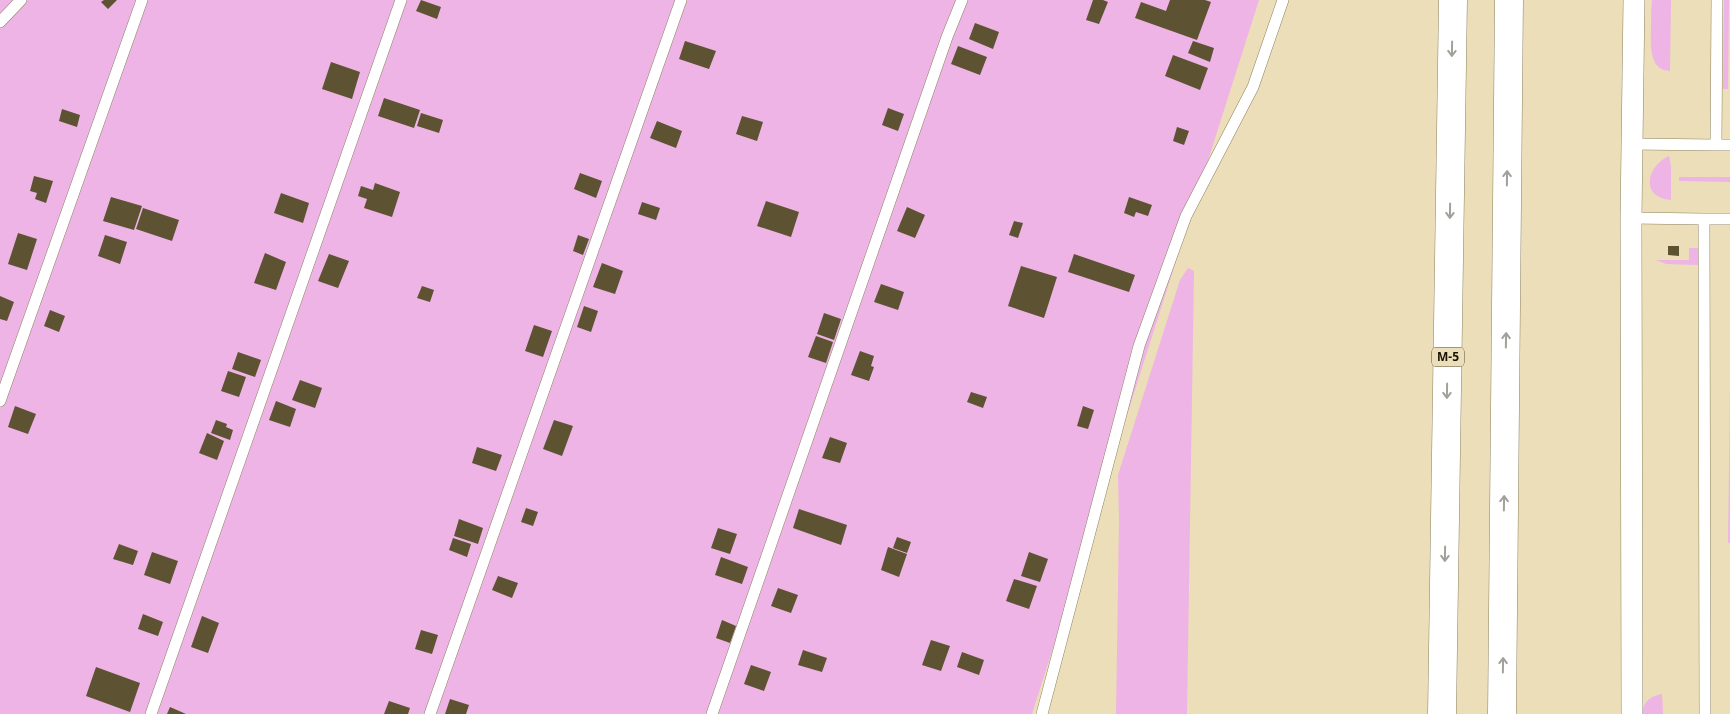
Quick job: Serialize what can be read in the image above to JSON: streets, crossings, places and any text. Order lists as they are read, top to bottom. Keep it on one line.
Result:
{"streets":{"highway":["М-5"]}}
